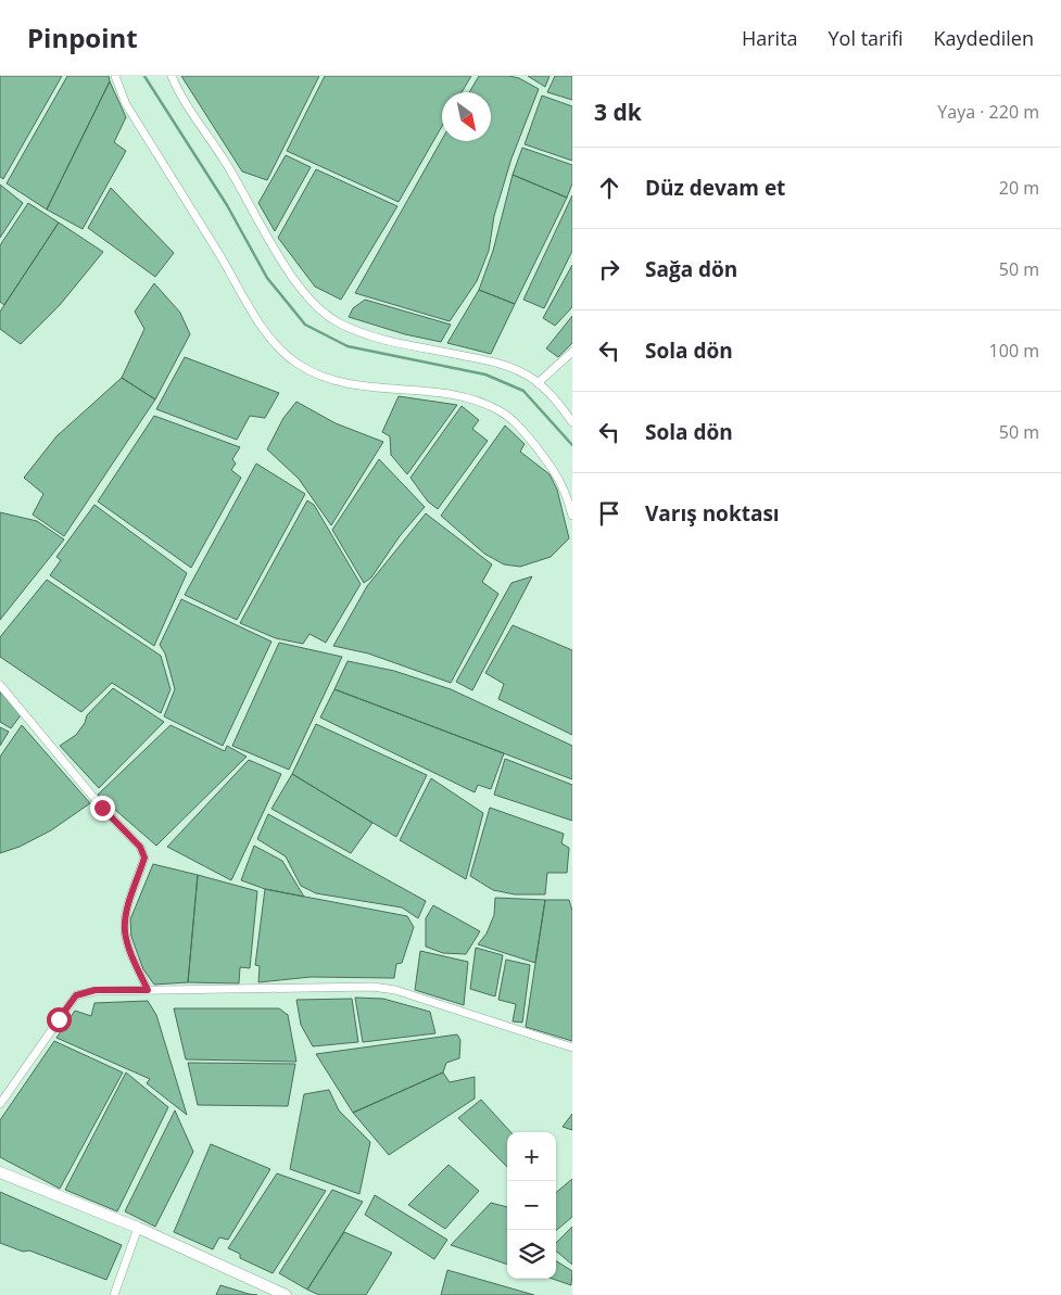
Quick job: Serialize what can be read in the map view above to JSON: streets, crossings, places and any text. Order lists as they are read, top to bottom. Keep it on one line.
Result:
{"north":"bottom right","page":{"header":"Pinpoint","nav":["Harita","Yol tarifi","Kaydedilen"],"heading":["3 dk","Yaya · 220 m"],"list":[["Düz devam et","20 m"],["Sağa dön","50 m"],["Sola dön","100 m"],["Sola dön","50 m"],"Varış noktası"],"map_buttons":["+","−"]}}
